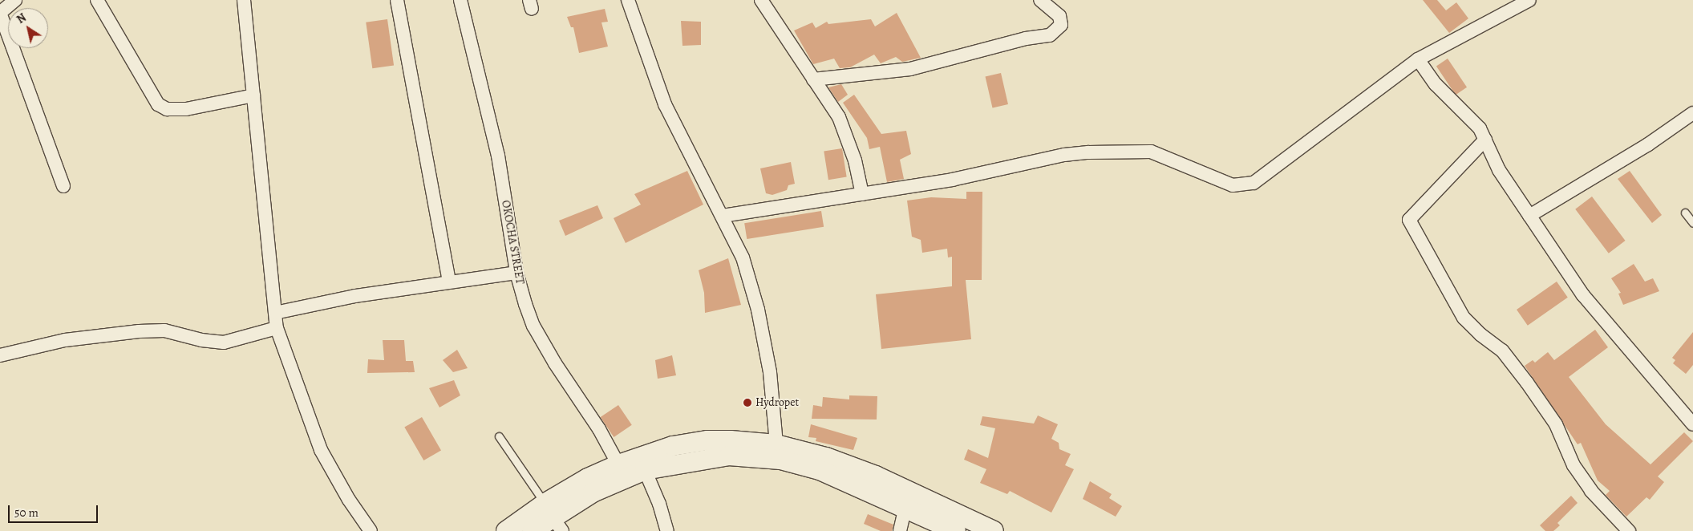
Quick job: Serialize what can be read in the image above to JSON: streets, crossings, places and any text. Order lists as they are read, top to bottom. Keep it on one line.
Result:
{"streets":{"street":["OKOCHA STREET"]},"places":["Hydropet"],"scale_bar":"50 m","north":"top left"}
